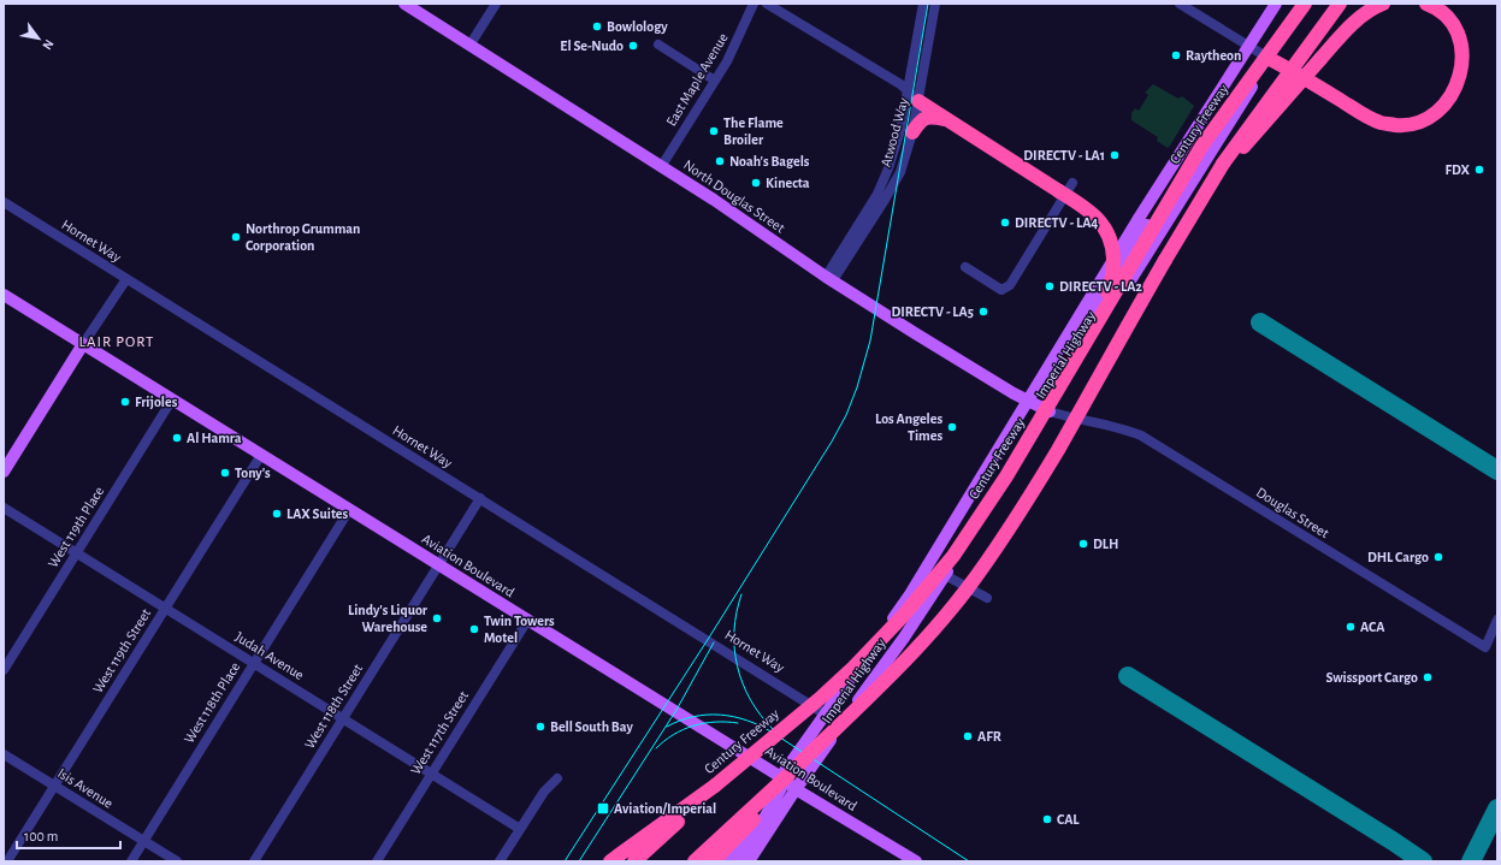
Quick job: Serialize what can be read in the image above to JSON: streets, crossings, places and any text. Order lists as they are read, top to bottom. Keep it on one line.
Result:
{"streets":{"highway":["Century Freeway"],"main road":["North Douglas Street","Imperial Highway","Aviation Boulevard"],"street":["East Maple Avenue","Atwood Way","Hornet Way","Douglas Street","West 119th Place","West 119th Street","Judah Avenue","West 118th Place","West 118th Street","West 117th Street","Isis Avenue"]},"crossings":[["East Maple Avenue","North Douglas Street"],["Century Freeway","Imperial Highway"],["Atwood Way","North Douglas Street"],["North Douglas Street","Imperial Highway"],["North Douglas Street","Douglas Street"],["Hornet Way","Imperial Highway"],["Hornet Way","West 118th Street"],["Imperial Highway","Douglas Street"],["Imperial Highway","Aviation Boulevard"],["West 119th Place","Aviation Boulevard"],["West 119th Place","Judah Avenue"],["Aviation Boulevard","West 119th Street"],["Aviation Boulevard","West 118th Place"],["Aviation Boulevard","West 118th Street"],["Aviation Boulevard","West 117th Street"],["West 119th Street","Judah Avenue"],["West 119th Street","Isis Avenue"],["Judah Avenue","West 118th Place"],["Judah Avenue","West 118th Street"],["Judah Avenue","West 117th Street"],["West 118th Place","Isis Avenue"]],"districts":["LAIR PORT"],"places":{"other":["Bowlology","El Se-Nudo","Raytheon","The Flame Broiler","DIRECTV - LA1","Noah's Bagels","FDX","Kinecta","DIRECTV - LA4","Northrop Grumman Corporation","DIRECTV - LA2","DIRECTV - LA5","Frijoles","Los Angeles Times","Al Hamra","Tony's","LAX Suites","DLH","DHL Cargo","Lindy's Liquor Warehouse","ACA","Twin Towers Motel","Swissport Cargo","Bell South Bay","AFR","CAL"],"transit":["Aviation/Imperial"]},"scale_bar":"100 m","north":"bottom right"}
